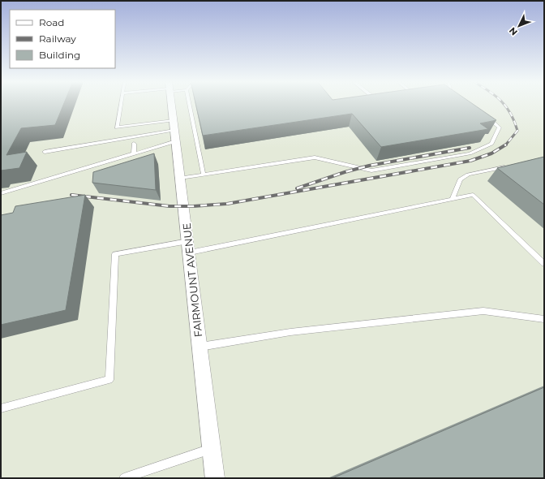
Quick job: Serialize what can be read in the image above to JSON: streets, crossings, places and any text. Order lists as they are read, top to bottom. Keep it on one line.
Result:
{"streets":{"street":["FAIRMOUNT AVENUE"]},"legend":["Road","Railway","Building"],"north":"bottom left"}
